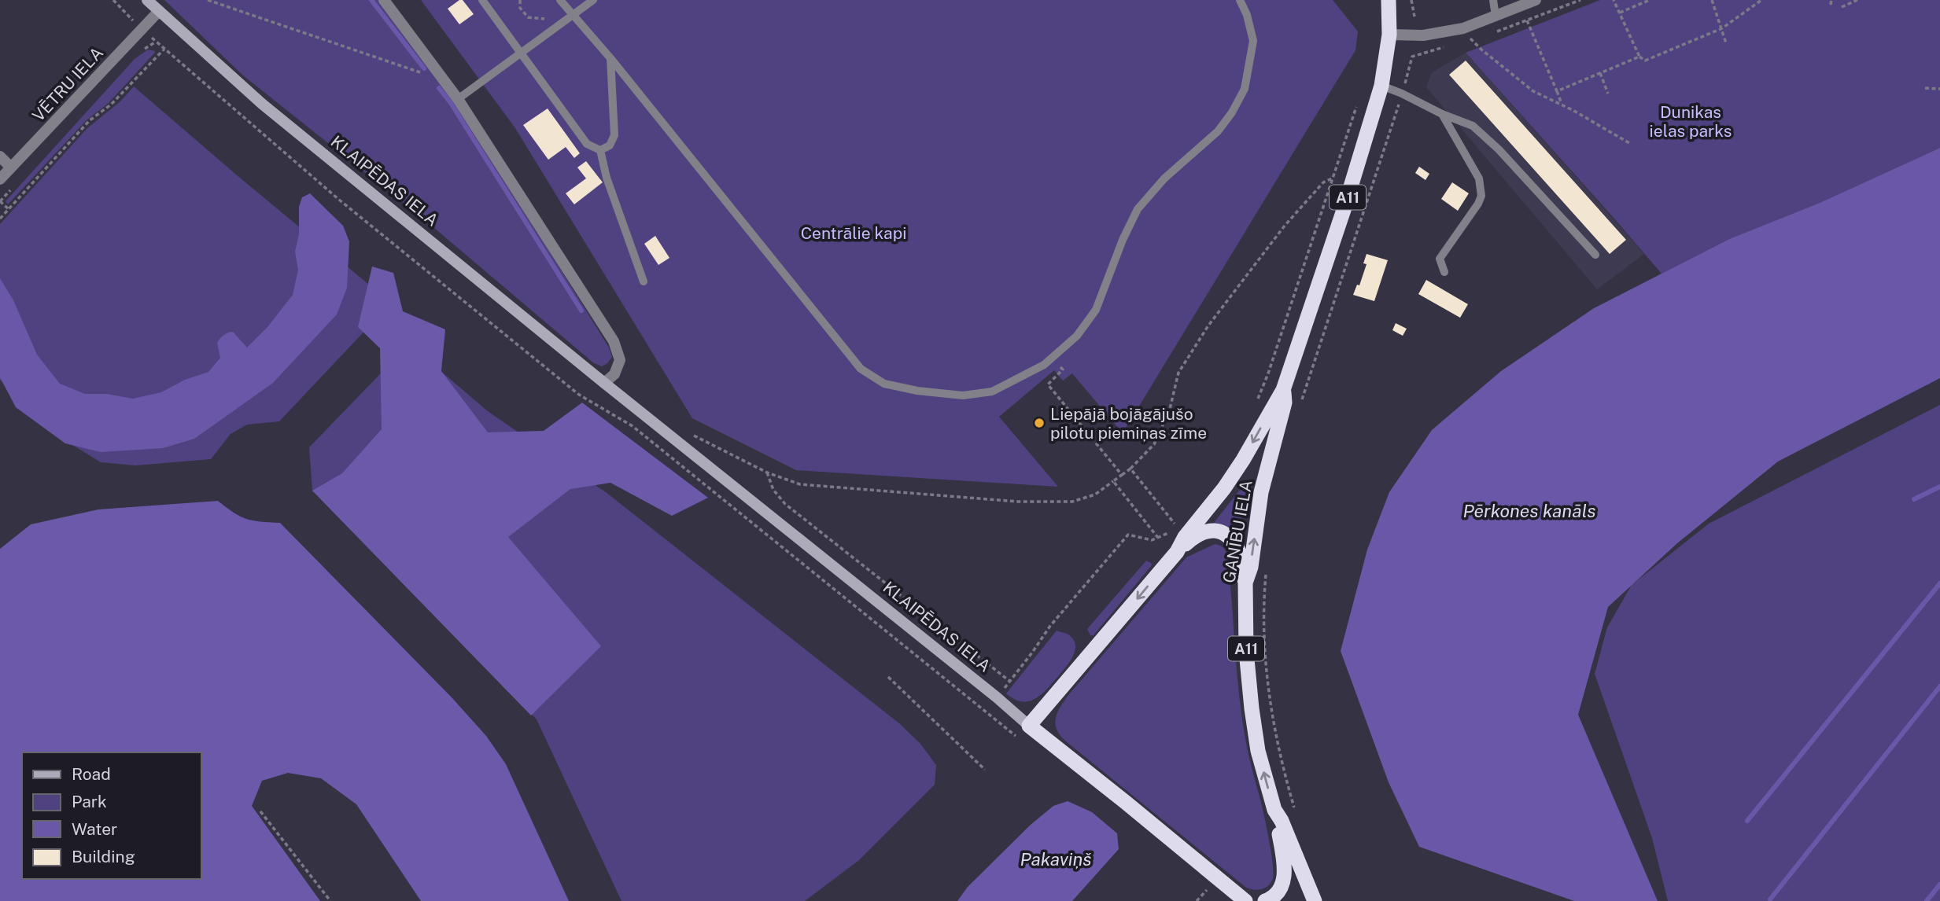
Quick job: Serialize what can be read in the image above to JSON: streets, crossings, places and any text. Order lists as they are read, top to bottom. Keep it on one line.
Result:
{"streets":{"highway":["KLAIPĒDAS IELA","A11","GANĪBU IELA"],"street":["VĒTRU IELA"]},"crossings":[["VĒTRU IELA","KLAIPĒDAS IELA"],["KLAIPĒDAS IELA","GANĪBU IELA"]],"water":["Pērkones kanāls","Pakaviņš"],"parks":["Dunikas ielas parks","Centrālie kapi"],"places":["Liepājā bojāgājušo pilotu piemiņas zīme"],"legend":["Road","Park","Water","Building"]}
